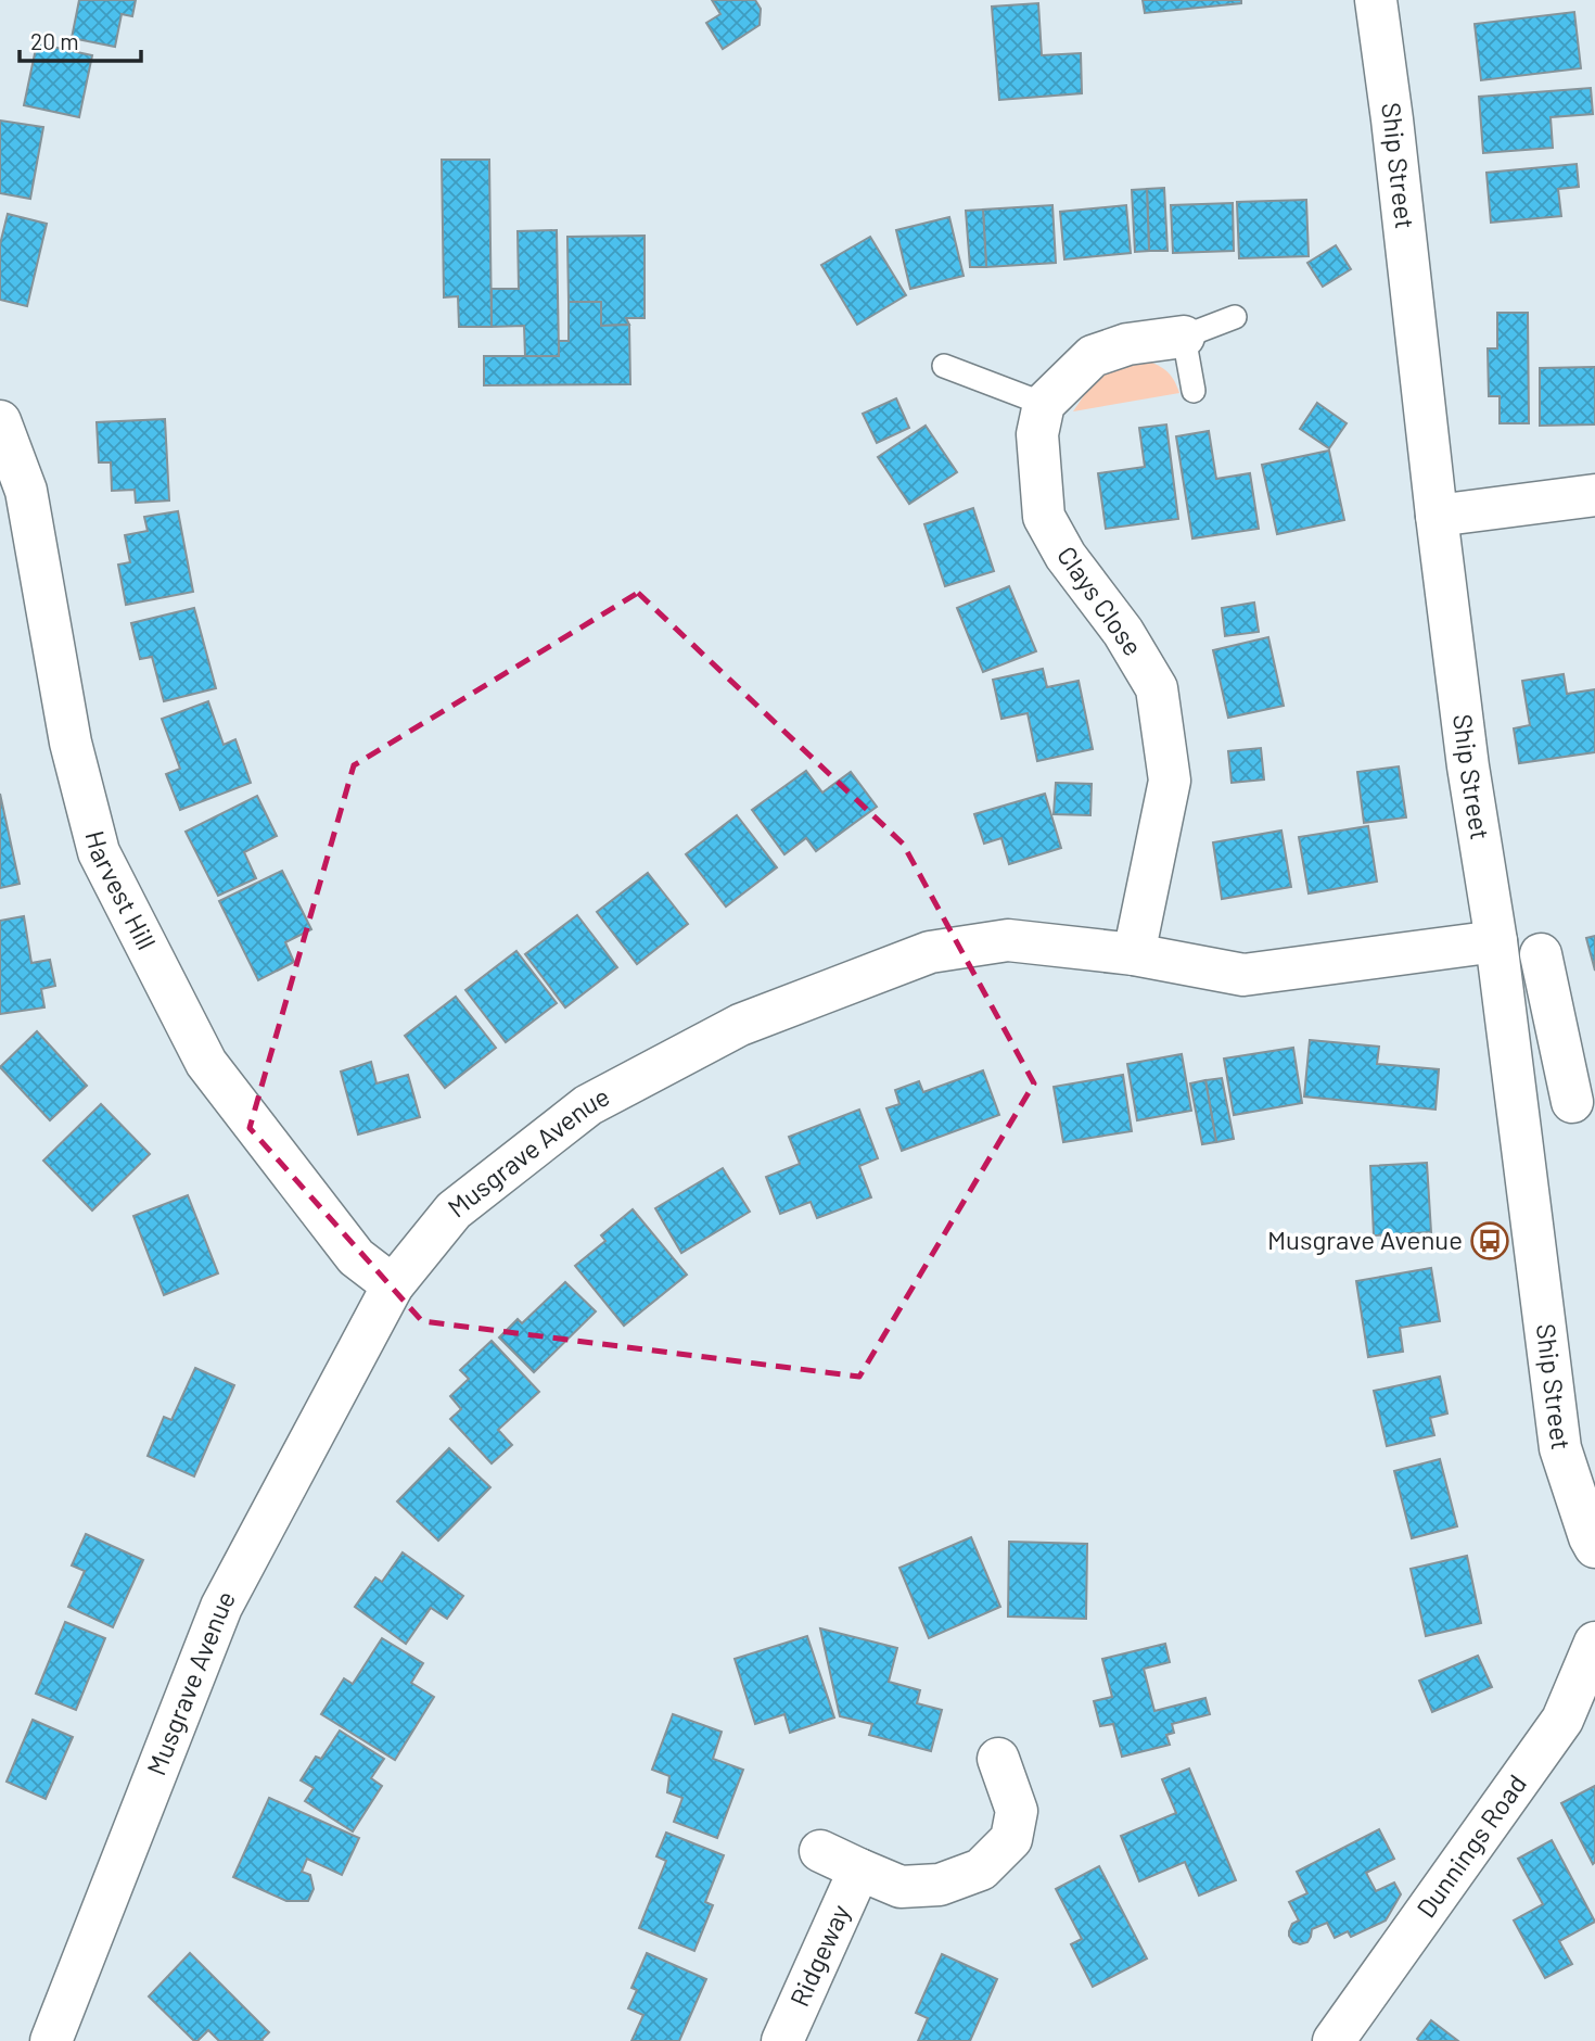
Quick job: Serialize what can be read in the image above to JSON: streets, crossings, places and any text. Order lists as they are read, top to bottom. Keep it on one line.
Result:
{"streets":{"street":["Ship Street","Clays Close","Harvest Hill","Musgrave Avenue","Dunnings Road","Ridgeway"]},"crossings":[["Ship Street","Musgrave Avenue"],["Clays Close","Musgrave Avenue"],["Harvest Hill","Musgrave Avenue"]],"places":{"bus stop":["Musgrave Avenue"]},"scale_bar":"20 m"}
